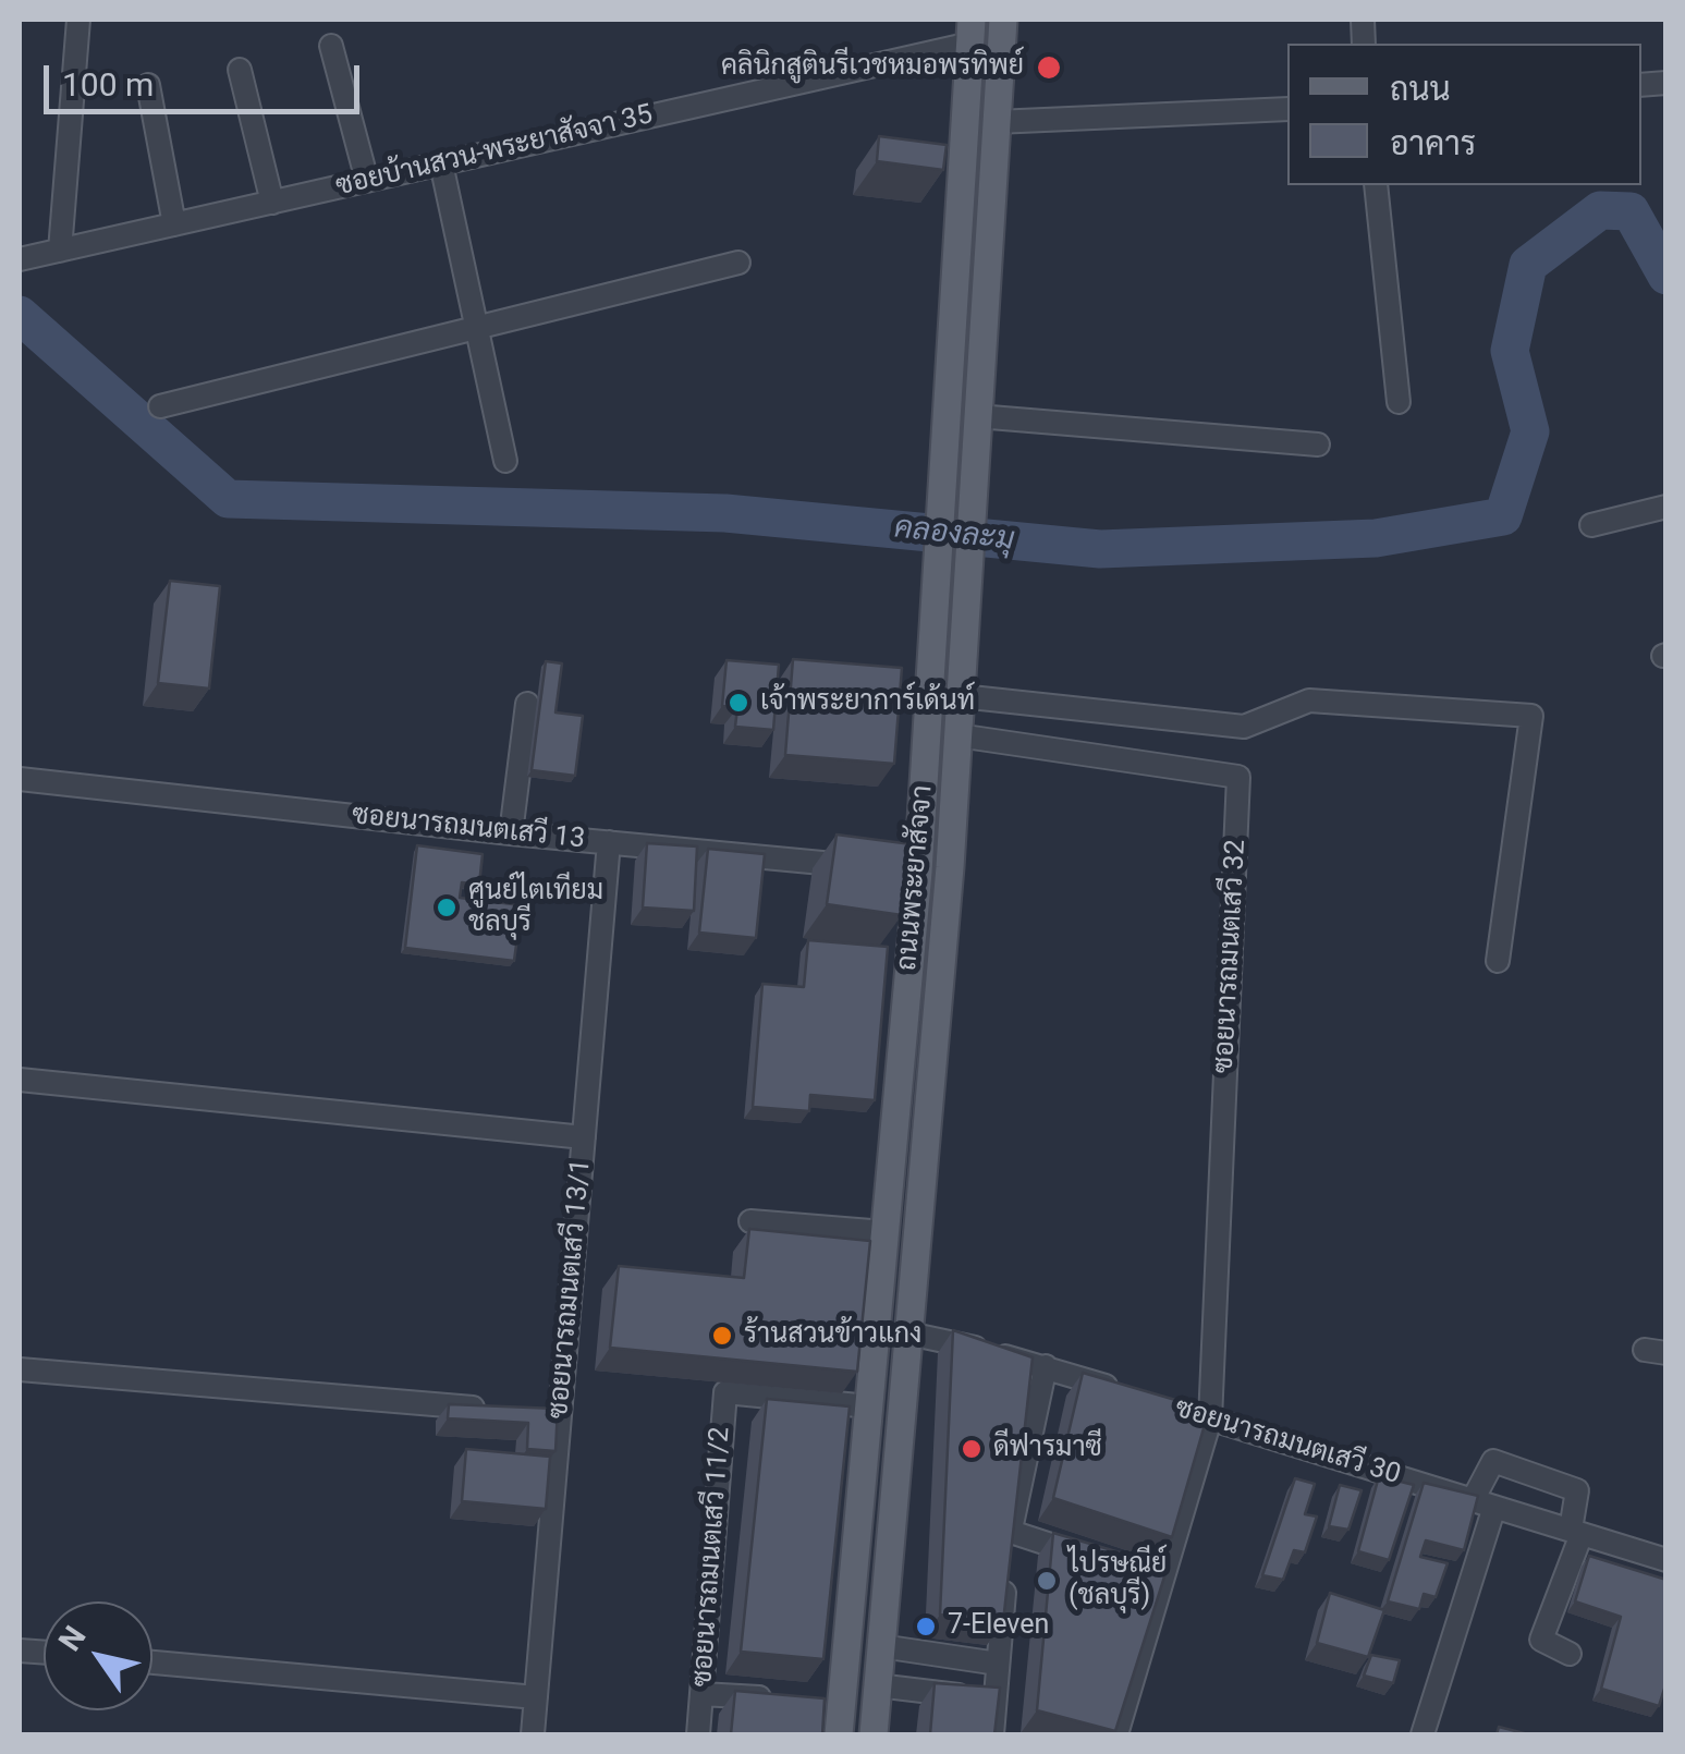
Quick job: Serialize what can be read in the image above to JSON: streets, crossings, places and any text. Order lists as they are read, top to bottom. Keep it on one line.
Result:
{"streets":{"main road":["ถนนพระยาสัจจา"],"street":["ซอยบ้านสวน-พระยาสัจจา 35","ซอยนารถมนตเสวี 13","ซอยนารถมนตเสวี 32","ซอยนารถมนตเสวี 13/1","ซอยนารถมนตเสวี 30","ซอยนารถมนตเสวี 11/2"]},"crossings":[["ซอยบ้านสวน-พระยาสัจจา 35","ถนนพระยาสัจจา"],["ซอยนารถมนตเสวี 13","ถนนพระยาสัจจา"],["ซอยนารถมนตเสวี 13","ซอยนารถมนตเสวี 13/1"],["ถนนพระยาสัจจา","ซอยนารถมนตเสวี 32"],["ถนนพระยาสัจจา","ซอยนารถมนตเสวี 11/2"],["ซอยนารถมนตเสวี 32","ซอยนารถมนตเสวี 30"]],"water":["คลองละมุ"],"places":["คลินิกสูตินรีเวชหมอพรทิพย์","เจ้าพระยาการ์เด้นท์","ศูนย์ไตเทียม ชลบุรี","ร้านสวนข้าวแกง","ดีฟารมาซี","ไปรษณีย์ (ชลบุรี)","7-Eleven"],"legend":["ถนน","อาคาร"],"scale_bar":"100 m","north":"top left"}
